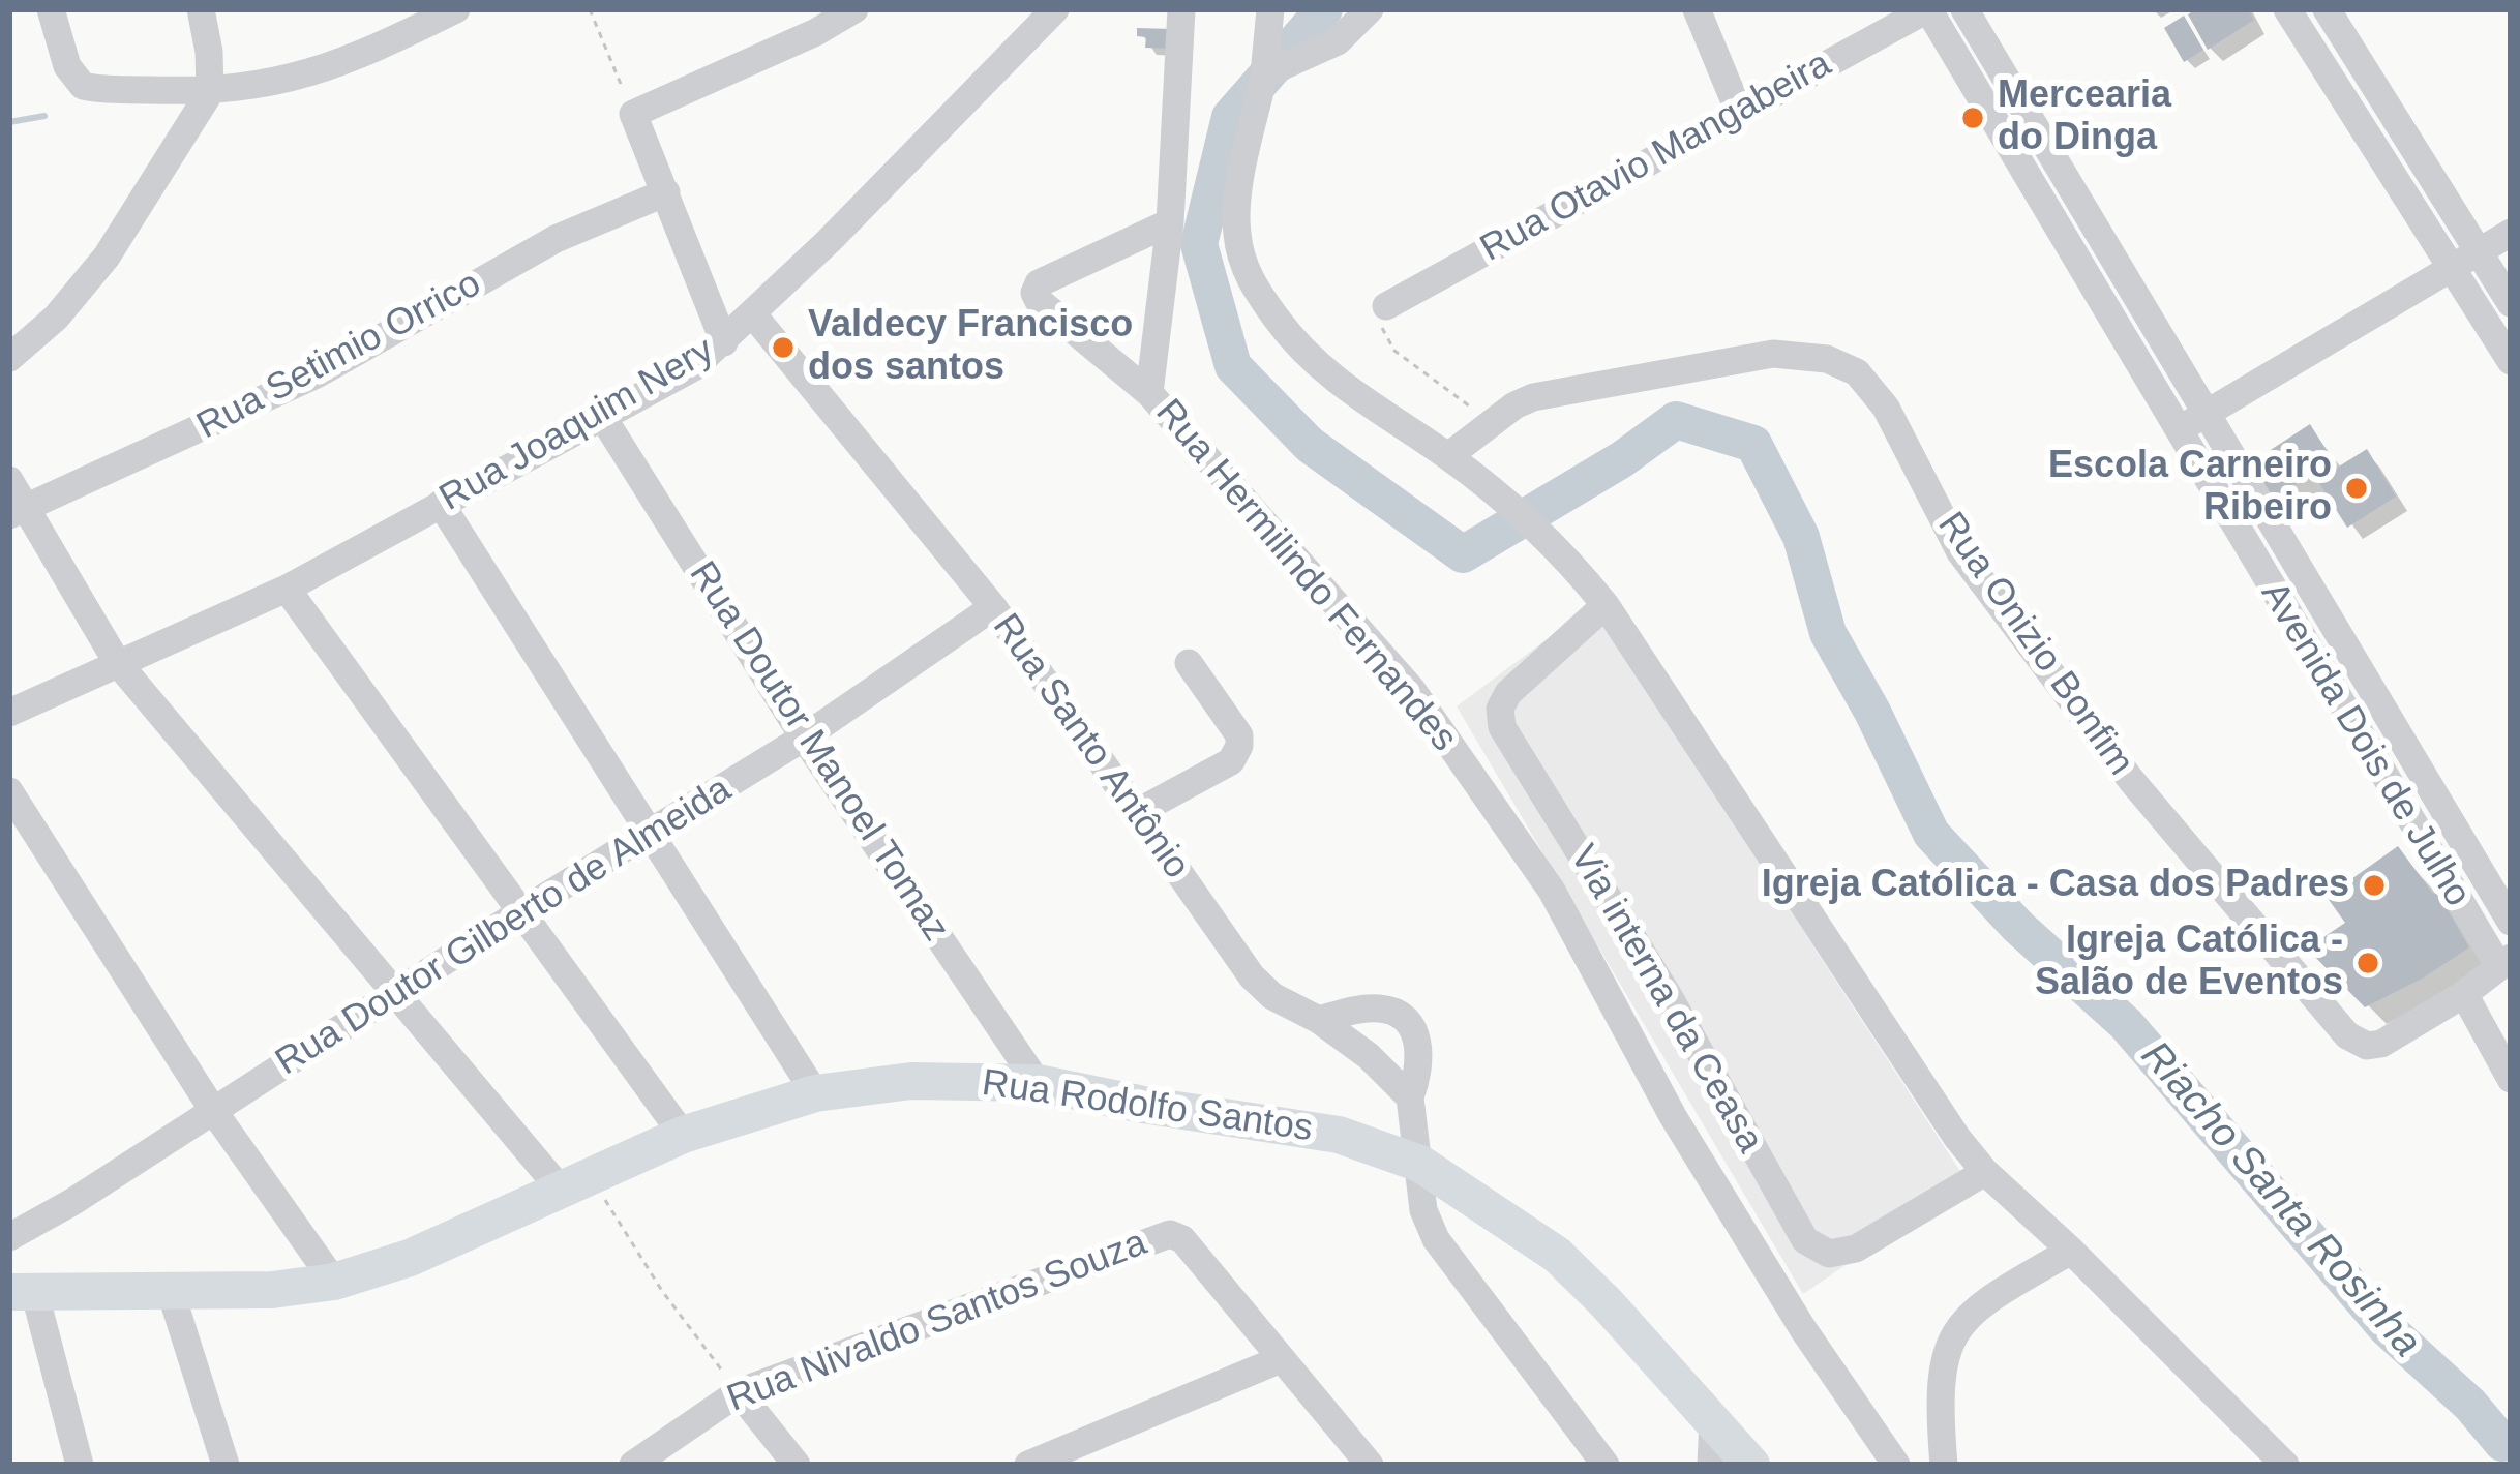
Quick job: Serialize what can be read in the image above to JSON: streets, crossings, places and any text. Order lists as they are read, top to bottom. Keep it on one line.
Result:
{"streets":{"main road":["Rua Rodolfo Santos"],"street":["Rua Otavio Mangabeira","Rua Setimio Orrico","Rua Joaquim Nery","Rua Hermilindo Fernandes","Rua Onizio Bonfim","Avenida Dois de Julho","Rua Santo Antônio","Rua Doutor Manoel Tomaz","Rua Doutor Gilberto de Almeida","Via interna da Ceasa","Rua Nivaldo Santos Souza"]},"crossings":[["Rua Otavio Mangabeira","Avenida Dois de Julho"],["Rua Joaquim Nery","Rua Santo Antônio"],["Rua Joaquim Nery","Rua Doutor Manoel Tomaz"],["Rua Santo Antônio","Rua Doutor Gilberto de Almeida"],["Rua Doutor Manoel Tomaz","Rua Doutor Gilberto de Almeida"],["Rua Doutor Manoel Tomaz","Rua Rodolfo Santos"]],"water":["Riacho Santa Rosinha"],"places":["Mercearia do Dinga","Valdecy Francisco dos santos","Escola Carneiro Ribeiro","Igreja Católica - Casa dos Padres","Igreja Católica - Salão de Eventos"]}
